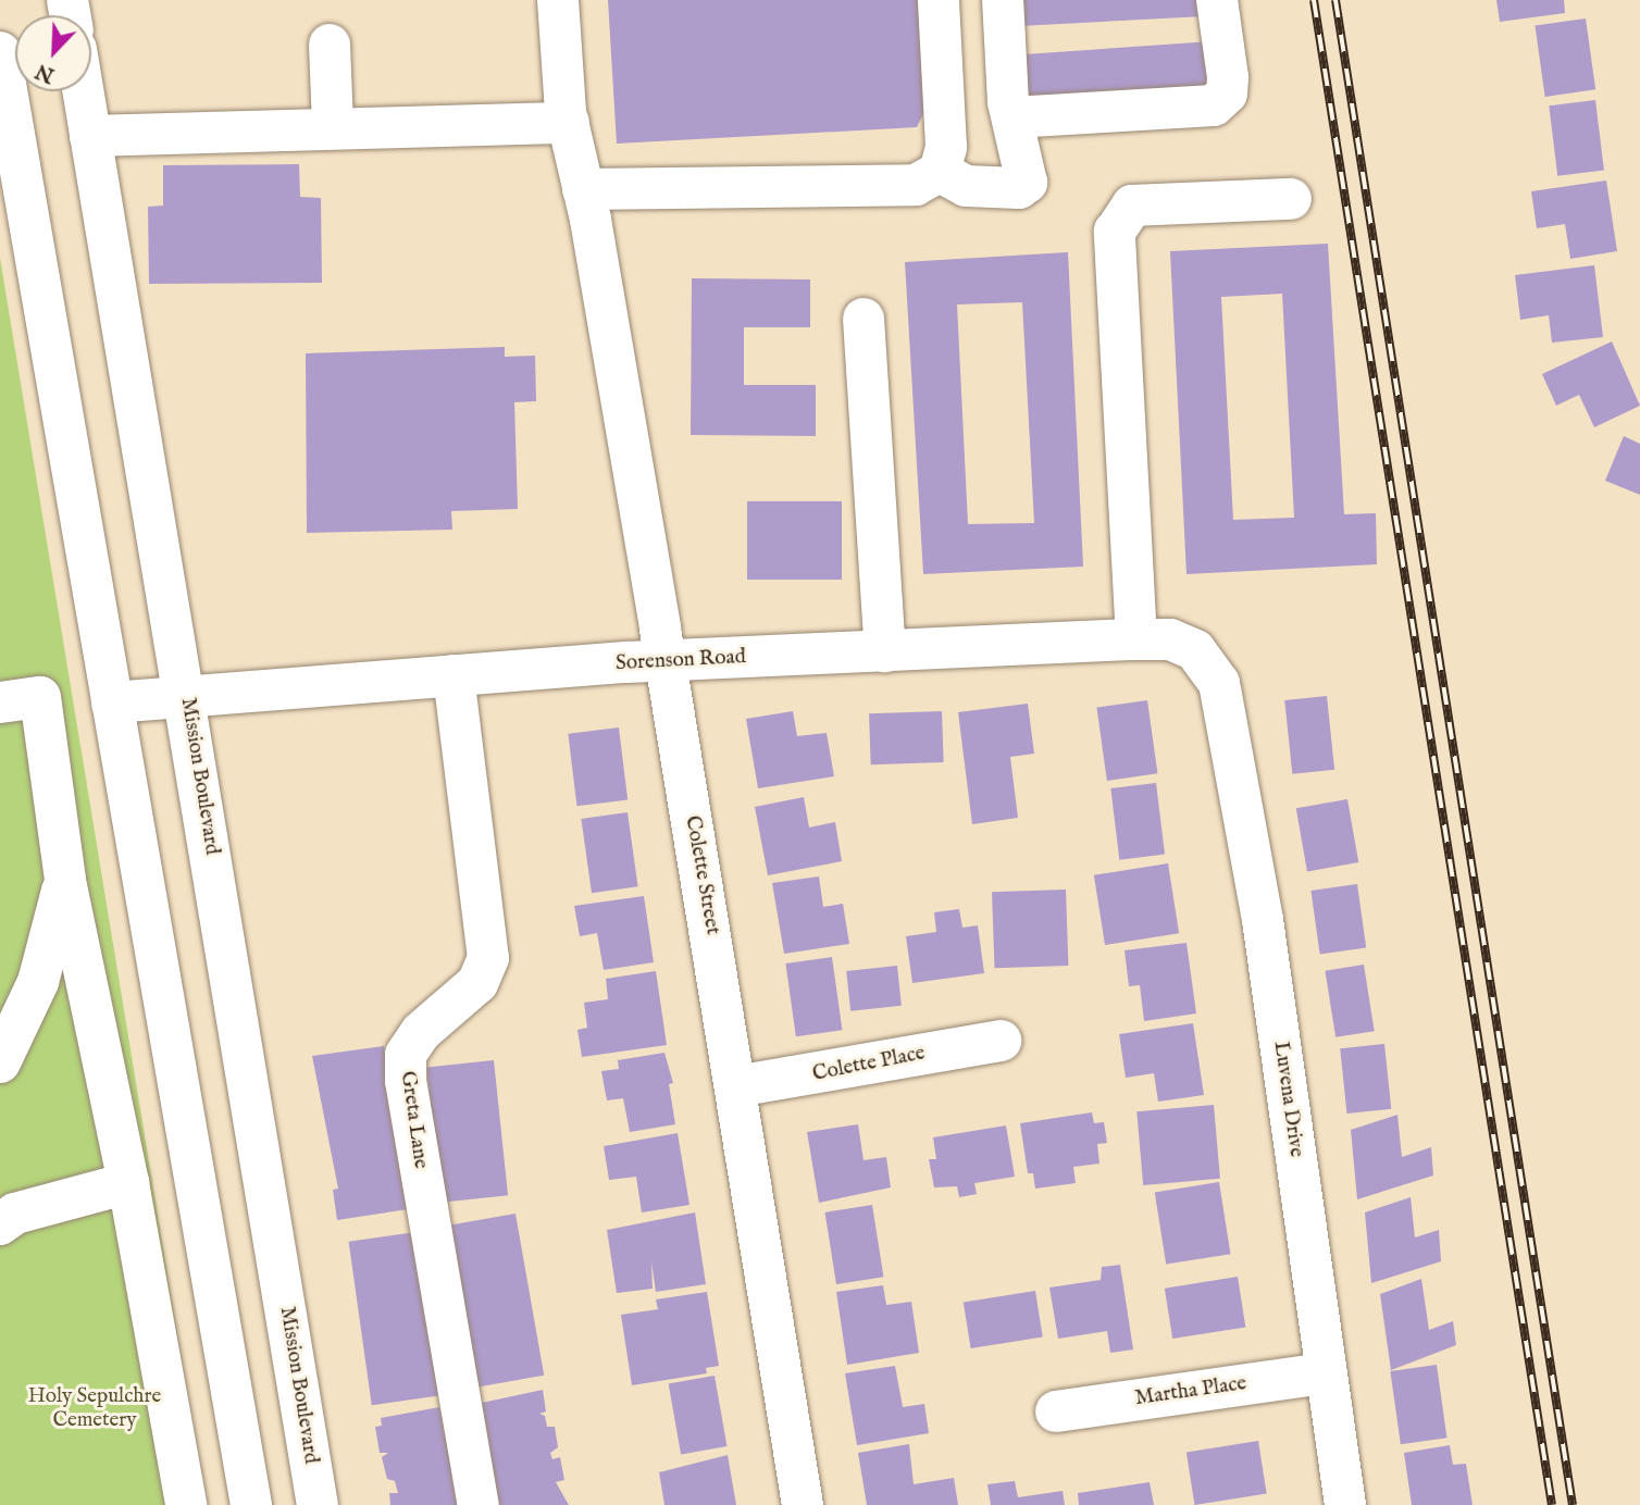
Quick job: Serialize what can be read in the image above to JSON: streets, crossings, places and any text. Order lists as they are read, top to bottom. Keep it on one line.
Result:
{"streets":{"street":["Sorenson Road","Mission Boulevard","Colette Street","Colette Place","Luvena Drive","Greta Lane","Martha Place"]},"crossings":[["Sorenson Road","Mission Boulevard"],["Sorenson Road","Colette Street"],["Sorenson Road","Luvena Drive"],["Sorenson Road","Greta Lane"],["Colette Street","Colette Place"],["Luvena Drive","Martha Place"]],"parks":["Holy Sepulchre Cemetery"],"north":"bottom left"}
